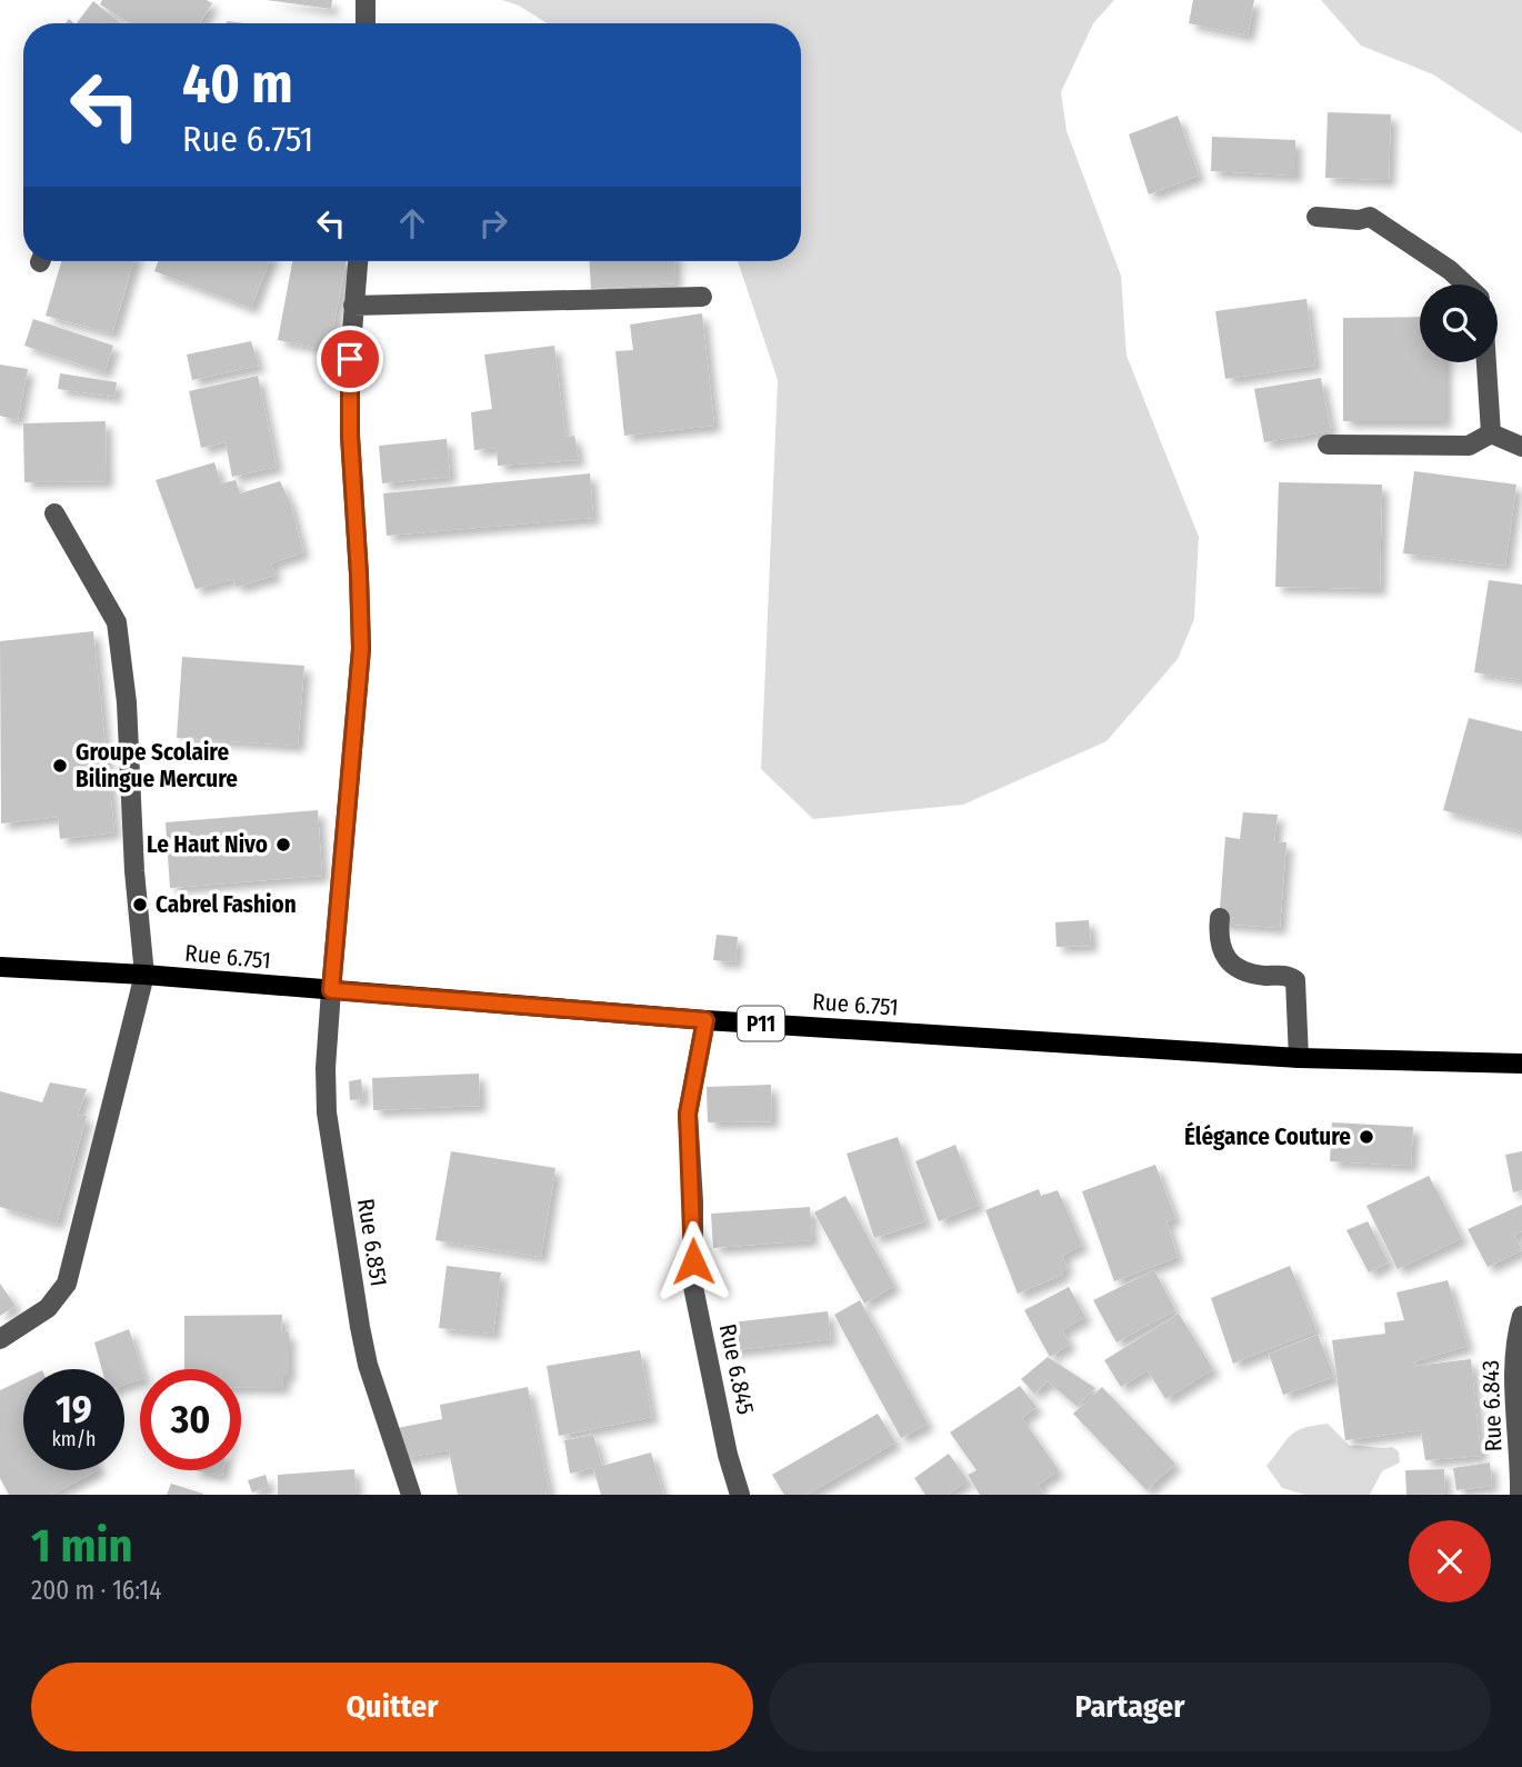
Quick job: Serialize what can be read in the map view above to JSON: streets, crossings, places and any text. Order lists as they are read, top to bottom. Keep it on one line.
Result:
{"streets":{"main road":["Rue 6.751","P11"],"street":["Rue 6.851","Rue 6.845","Rue 6.843"]},"crossings":[["Rue 6.751","Rue 6.851"],["Rue 6.751","Rue 6.845"]],"places":["Groupe Scolaire Bilingue Mercure","Le Haut Nivo","Cabrel Fashion","Élégance Couture"],"page":{"turn":["40 m","Rue 6.751"],"speed":"19 km/h","limit":"30","heading":["1 min","200 m · 16:14"],"buttons":["Quitter","Partager"]}}
